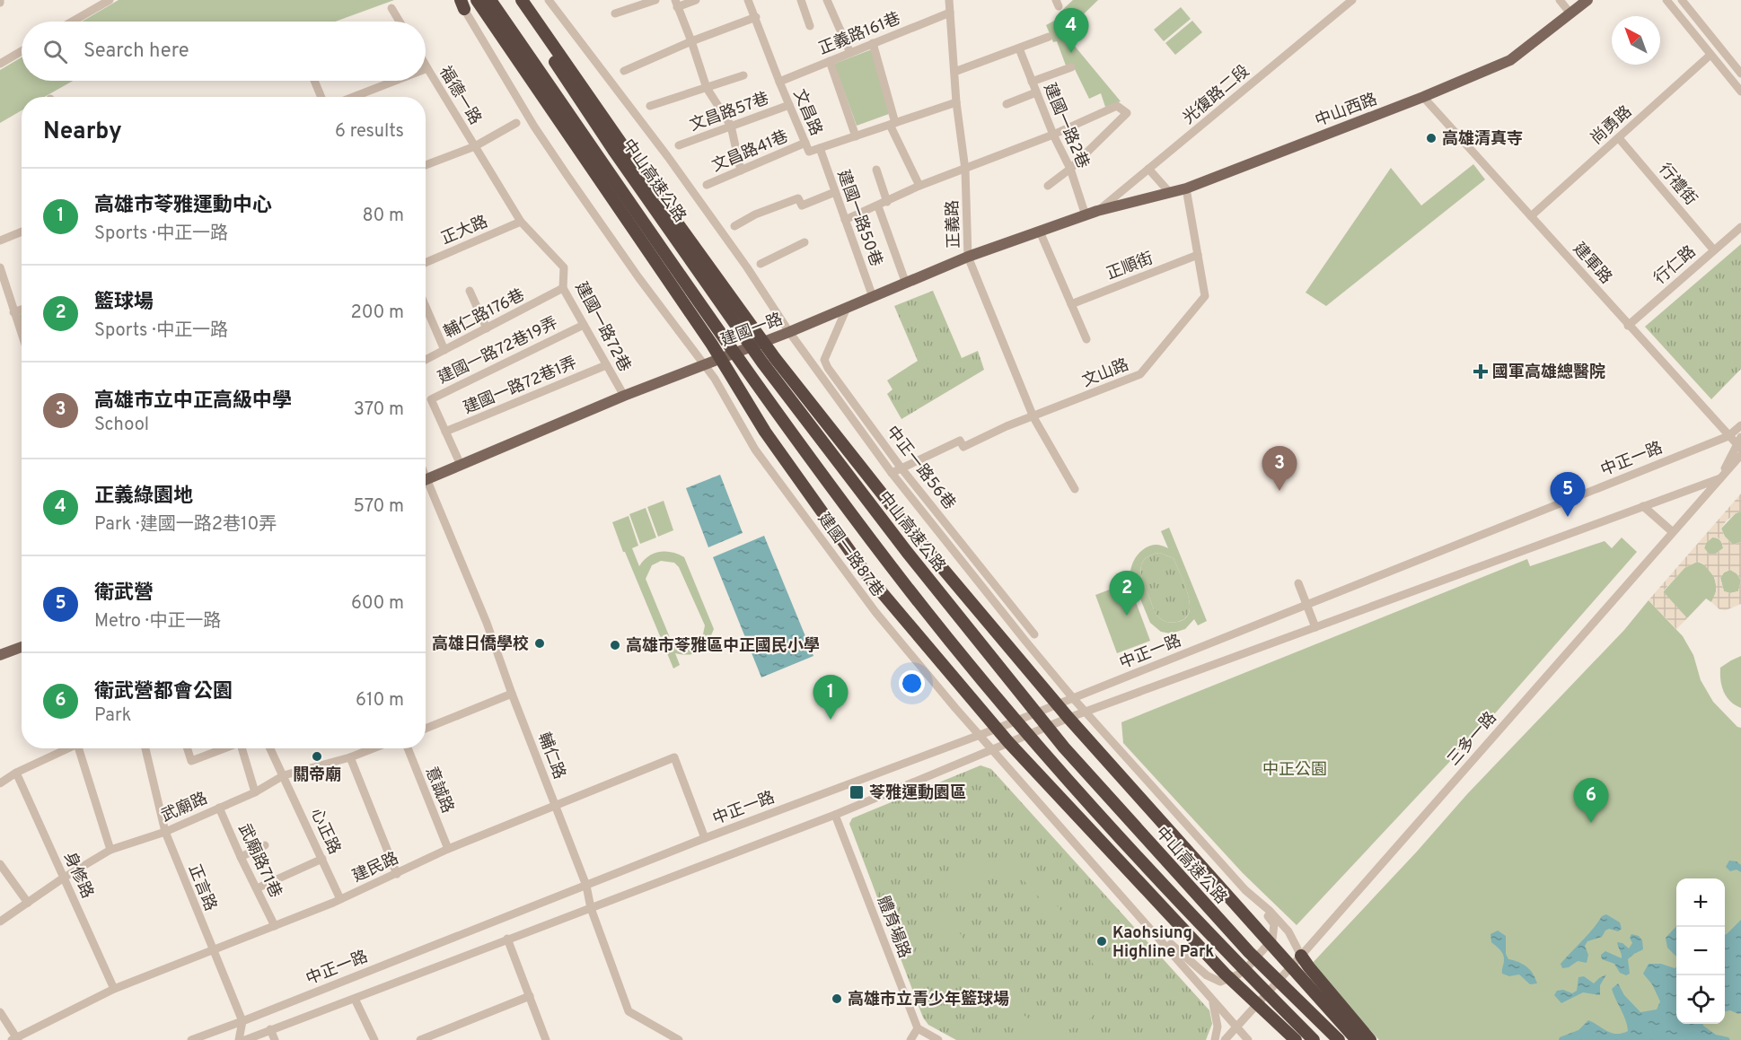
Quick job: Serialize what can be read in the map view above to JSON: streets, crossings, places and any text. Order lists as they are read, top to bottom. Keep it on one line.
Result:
{"streets":{"highway":["中山高速公路"],"main road":["中山西路","建國一路"],"street":["正義路161巷","光復路二段","福德一路","文昌路57巷","文昌路","尚勇路","建國一路2巷","文昌路41巷","行禮街","建國一路50巷","正義路","正大路","建軍路","行仁路","正順街","輔仁路176巷","建國一路72巷","建國一路72巷19弄","文山路","建國一路72巷1弄","中正一路","中正一路56巷","建國一路87巷","三多一路","輔仁路","意誠路","武廟路","心正路","武廟路71巷","建民路","身修路","正言路","體育場路"]},"crossings":[["正義路161巷","文昌路"],["正義路161巷","正義路"],["光復路二段","中山西路"],["光復路二段","建國一路"],["福德一路","正大路"],["福德一路","建國一路72巷"],["中山西路","建軍路"],["中山西路","建國一路"],["中山西路","文山路"],["文昌路57巷","文昌路"],["文昌路","文昌路41巷"],["文昌路","建國一路50巷"],["文昌路","正義路"],["尚勇路","行禮街"],["尚勇路","建軍路"],["建國一路2巷","建國一路"],["行禮街","行仁路"],["建國一路50巷","建國一路"],["正義路","建國一路"],["正義路","文山路"],["正大路","建國一路72巷"],["建軍路","行仁路"],["建軍路","中正一路"],["正順街","文山路"],["輔仁路176巷","建國一路72巷"],["建國一路72巷","建國一路"],["建國一路72巷","建國一路72巷19弄"],["建國一路72巷","建國一路72巷1弄"],["建國一路","建國一路72巷19弄"],["建國一路","中正一路56巷"],["建國一路","建國一路87巷"],["建國一路72巷19弄","建國一路72巷1弄"],["文山路","中正一路56巷"],["中正一路","建國一路87巷"],["中正一路","三多一路"],["中正一路","輔仁路"],["中正一路","建民路"],["中正一路","正言路"],["中正一路","體育場路"],["輔仁路","建民路"],["意誠路","建民路"],["武廟路","心正路"],["武廟路","武廟路71巷"],["武廟路","身修路"],["武廟路","正言路"],["心正路","建民路"],["武廟路71巷","建民路"],["建民路","身修路"],["建民路","正言路"]],"parks":["中正公園"],"places":{"other":["高雄清真寺","高雄日僑學校","高雄市苓雅區中正國民小學","關帝廟","Kaohsiung Highline Park","高雄市立青少年籃球場"],"health":["國軍高雄總醫院"],"transit":["苓雅運動園區"]},"north":"top left","page":{"pins":["4","3","5","2","1","6"],"search":"Search here","heading":["Nearby","6 results"],"list":[{"mark":"1","name":"高雄市苓雅運動中心","note":"Sports · 中正一路","value":"80 m"},{"mark":"2","name":"籃球場","note":"Sports · 中正一路","value":"200 m"},{"mark":"3","name":"高雄市立中正高級中學","note":"School","value":"370 m"},{"mark":"4","name":"正義綠園地","note":"Park · 建國一路2巷10弄","value":"570 m"},{"mark":"5","name":"衛武營","note":"Metro · 中正一路","value":"600 m"},{"mark":"6","name":"衛武營都會公園","note":"Park","value":"610 m"}],"map_buttons":["+","−"]}}
